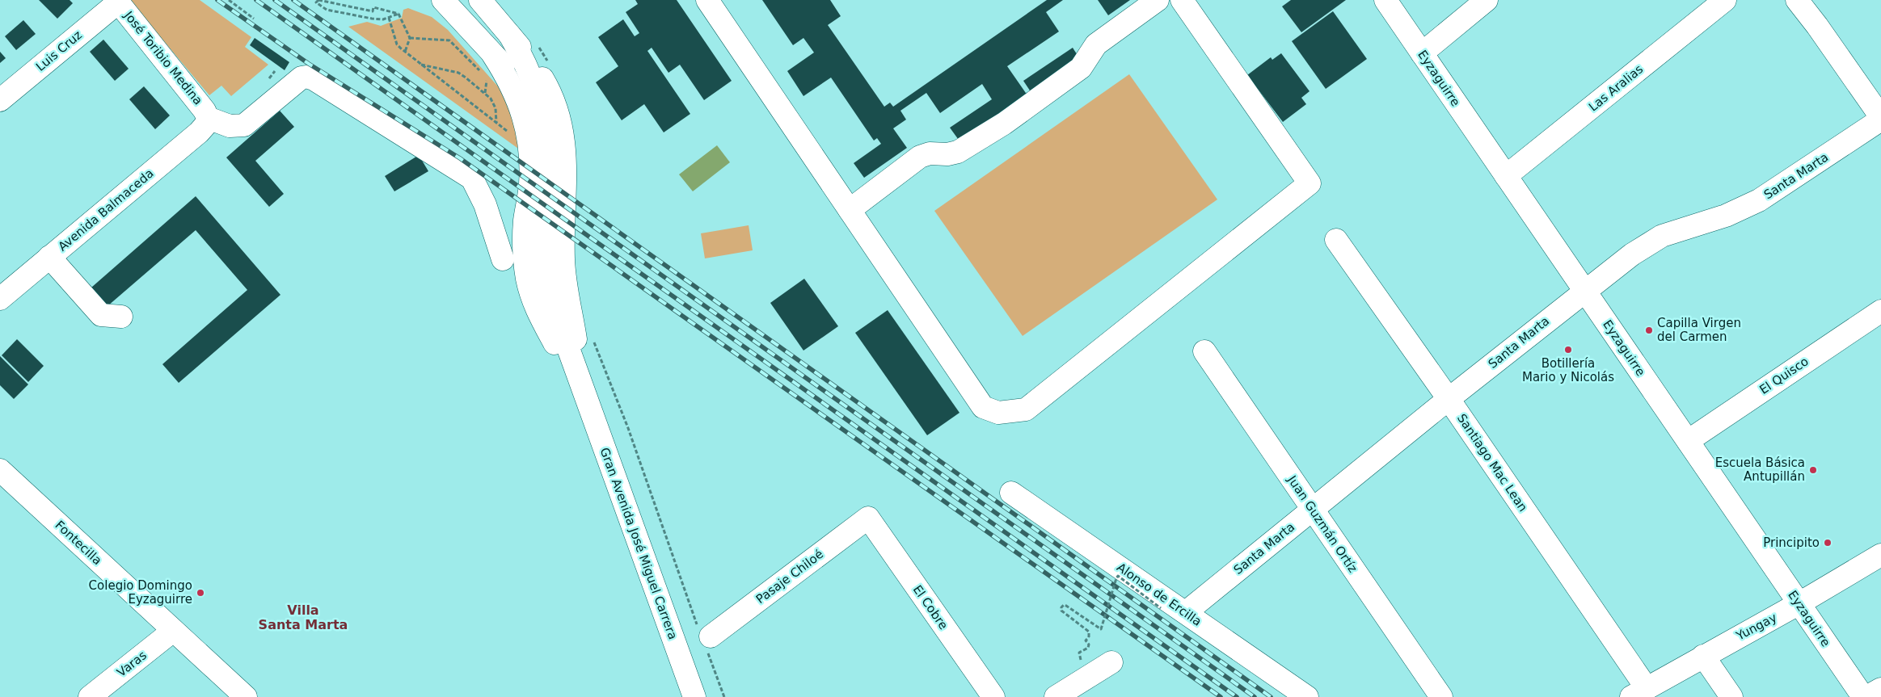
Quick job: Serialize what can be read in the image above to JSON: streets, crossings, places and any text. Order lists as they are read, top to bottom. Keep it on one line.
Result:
{"streets":{"street":["Luis Cruz","José Toribio Medina","Eyzaguirre","Las Aralias","Santa Marta","Avenida Balmaceda","El Quisco","Santiago Mac Lean","Juan Guzmán Ortíz","Fontecilla","Gran Avenida José Miguel Carrera","Pasaje Chiloé","Alonso de Ercilla","El Cobre","Yungay","Varas"]},"crossings":[["Luis Cruz","José Toribio Medina"],["José Toribio Medina","Avenida Balmaceda"],["Eyzaguirre","Las Aralias"],["Eyzaguirre","Santa Marta"],["Eyzaguirre","El Quisco"],["Eyzaguirre","Yungay"],["Santa Marta","Santiago Mac Lean"],["Santa Marta","Juan Guzmán Ortíz"],["Santa Marta","Alonso de Ercilla"],["Santiago Mac Lean","Yungay"],["Fontecilla","Varas"],["Pasaje Chiloé","El Cobre"]],"districts":["Villa Santa Marta"],"places":["Capilla Virgen del Carmen","Botillería Mario y Nicolás","Escuela Básica Antupillán","Principito","Colegio Domingo Eyzaguirre"]}
